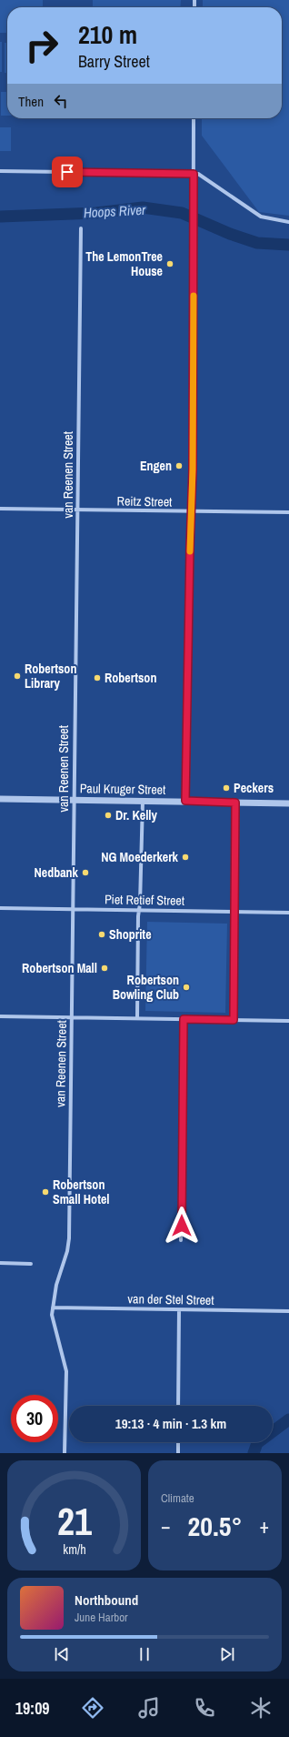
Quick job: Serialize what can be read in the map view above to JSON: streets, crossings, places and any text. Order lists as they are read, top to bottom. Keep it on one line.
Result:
{"streets":{"street":["van Reenen Street","Reitz Street","Paul Kruger Street","Piet Retief Street","van der Stel Street"]},"crossings":[["van Reenen Street","Reitz Street"],["van Reenen Street","Paul Kruger Street"],["van Reenen Street","Piet Retief Street"],["van Reenen Street","van der Stel Street"]],"water":["Hoops River"],"places":["The LemonTree House","Engen","Robertson Library","Robertson","Peckers","Dr. Kelly","NG Moederkerk","Nedbank","Shoprite","Robertson Mall","Robertson Bowling Club","Robertson Small Hotel"],"page":{"turn":["210 m","Barry Street"],"then":"Then","limit":"30","trip":"19:13 · 4 min · 1.3 km","tile":"Climate","heat":["−","20.5°","+"],"song":["Northbound","June Harbor"],"tabs":"19:09","gauge":["21","km/h"]}}
